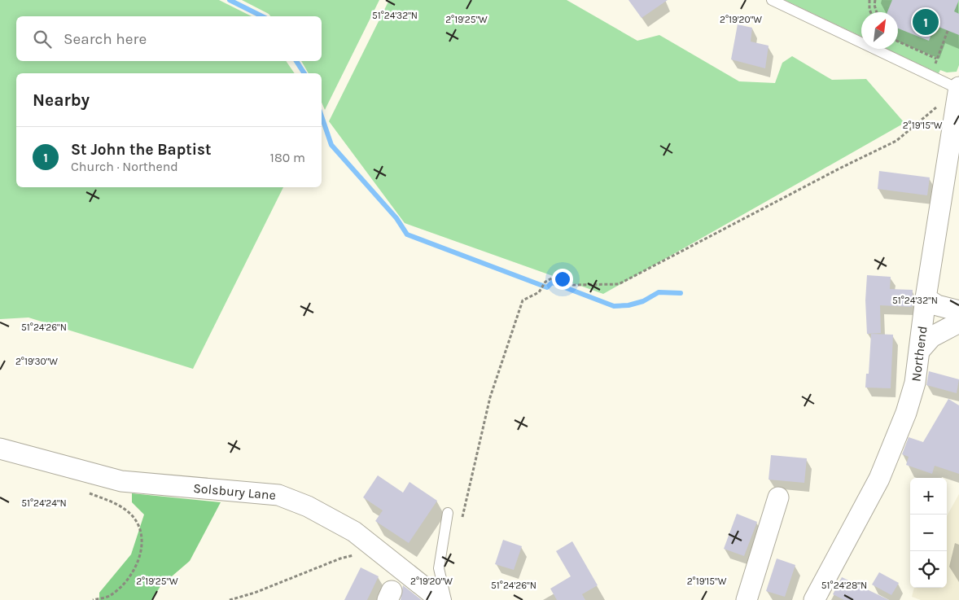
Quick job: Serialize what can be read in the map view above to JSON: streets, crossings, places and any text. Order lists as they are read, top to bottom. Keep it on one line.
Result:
{"streets":{"street":["Northend","Solsbury Lane"]},"north":"top right","page":{"pins":"1","search":"Search here","heading":"Nearby","list":[{"mark":"1","name":"St John the Baptist","note":"Church · Northend","value":"180 m"}],"map_buttons":["+","−"]},"coordinates":["51°24'32\"N","2°19'25\"W","2°19'20\"W","2°19'15\"W","51°24'26\"N","2°19'30\"W","51°24'24\"N","51°24'28\"N"]}
